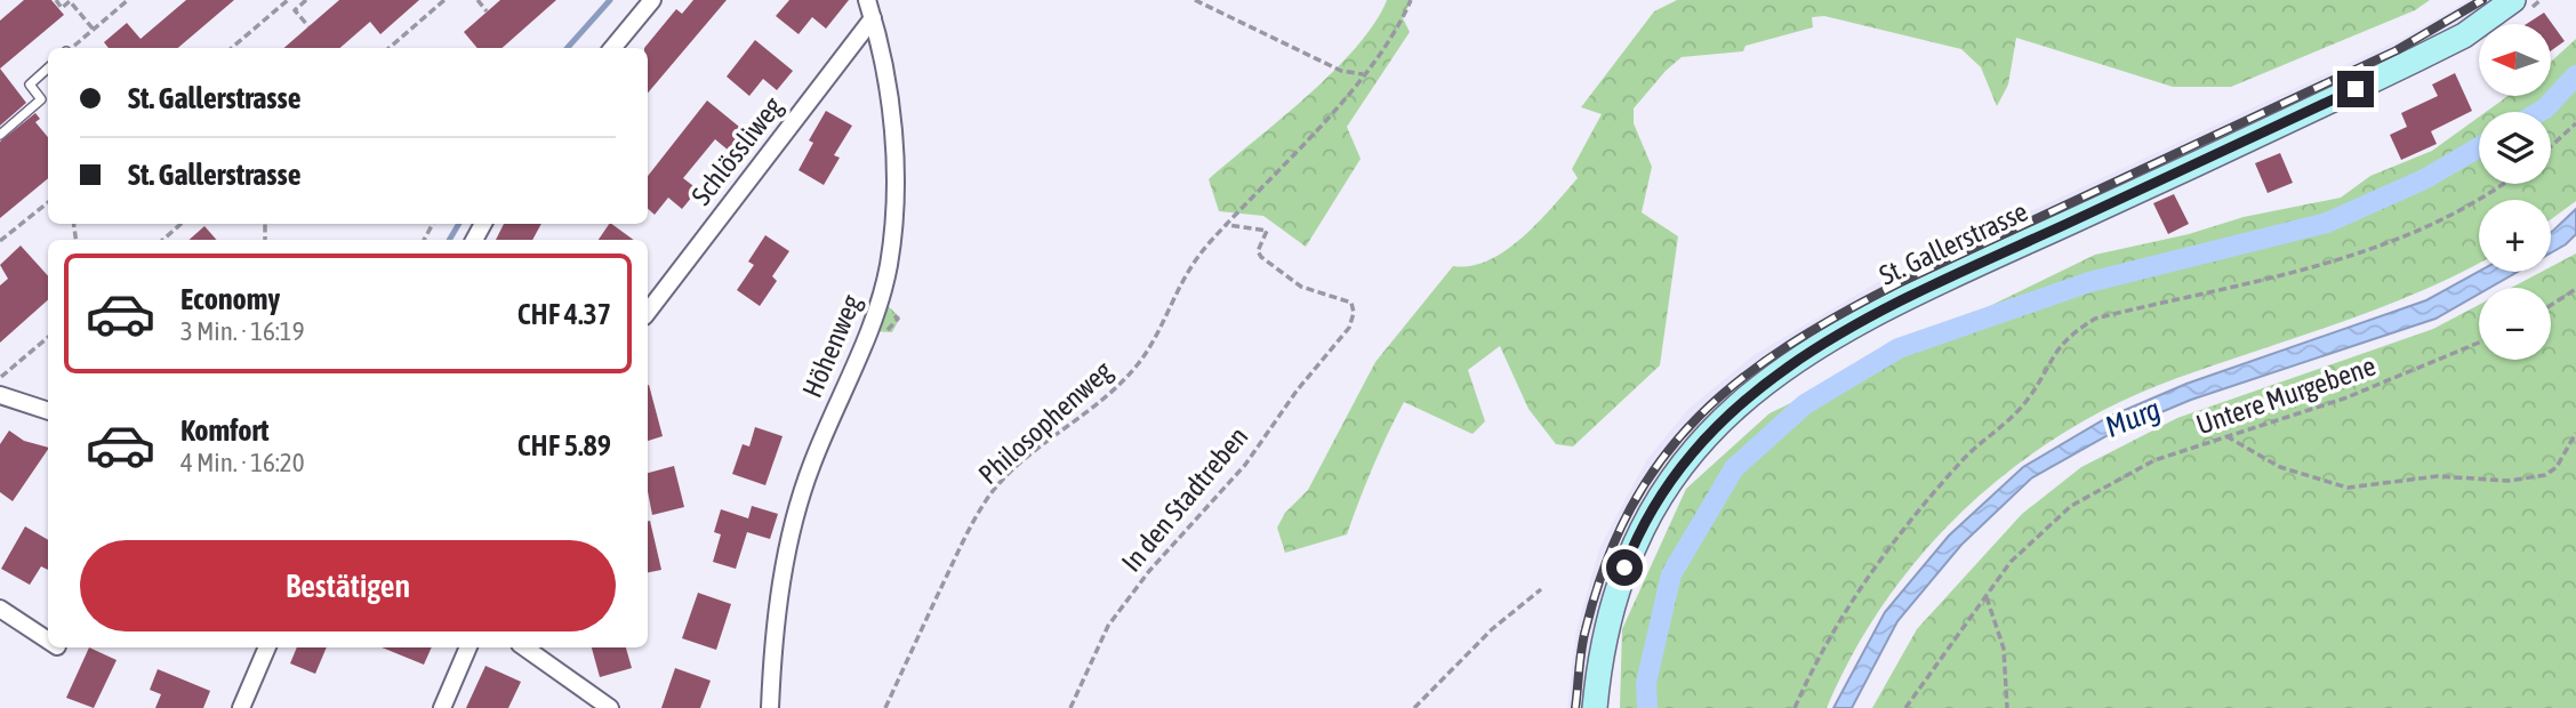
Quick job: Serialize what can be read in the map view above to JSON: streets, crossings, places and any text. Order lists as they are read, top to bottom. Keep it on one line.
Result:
{"streets":{"main road":["St. Gallerstrasse"],"street":["Schlössliweg","Höhenweg"],"path":["Untere Murgebene","Philosophenweg","In den Stadtreben"]},"crossings":[["Schlössliweg","Höhenweg"],["Philosophenweg","In den Stadtreben"]],"water":["Murg"],"north":"left","page":{"map_buttons":["+","−"],"banner":["St. Gallerstrasse","St. Gallerstrasse"],"list":[{"name":"Economy","note":"3 Min. · 16:19","value":"CHF 4.37"},{"name":"Komfort","note":"4 Min. · 16:20","value":"CHF 5.89"}],"buttons":"Bestätigen"}}
